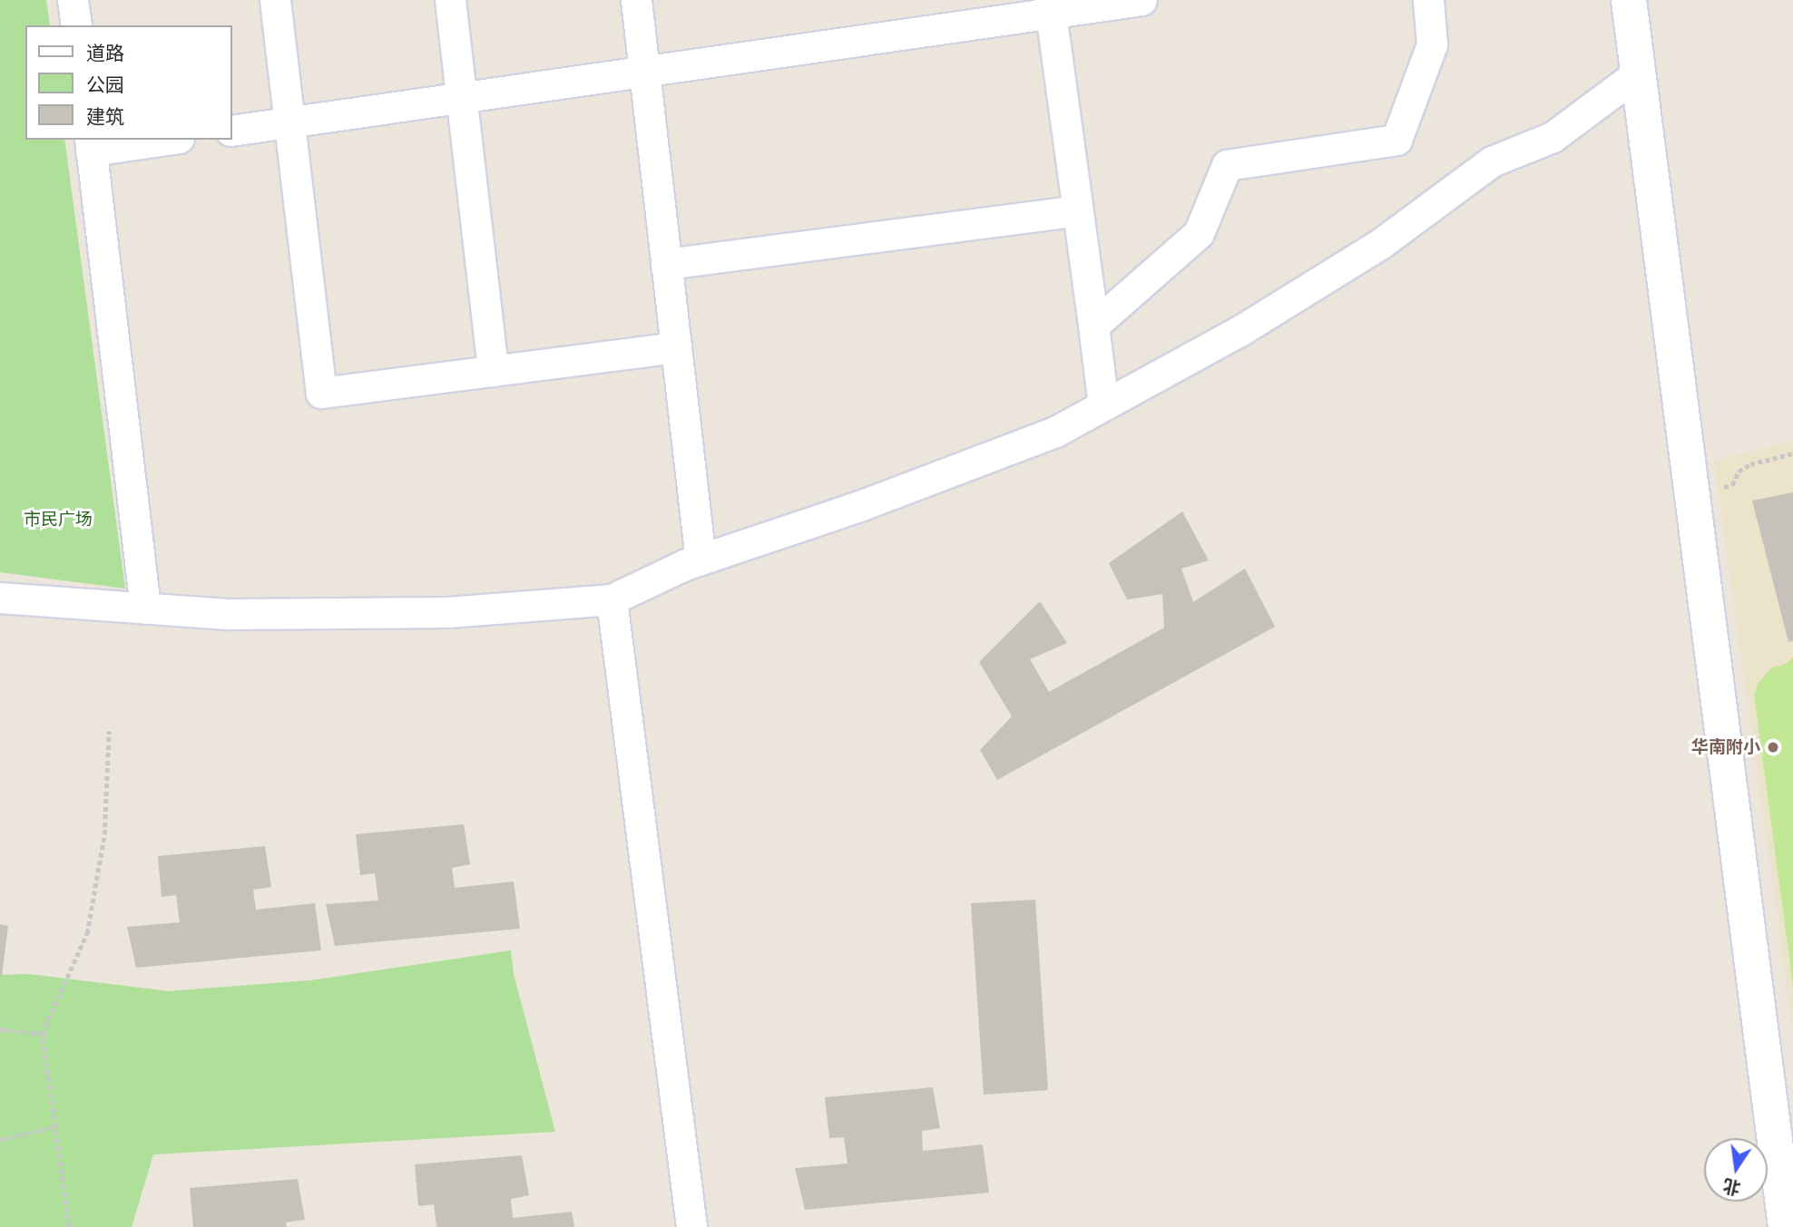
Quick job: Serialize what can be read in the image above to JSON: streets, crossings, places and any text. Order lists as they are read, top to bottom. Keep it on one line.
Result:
{"parks":["市民广场"],"places":["华南附小"],"legend":["道路","公园","建筑"],"north":"bottom"}
